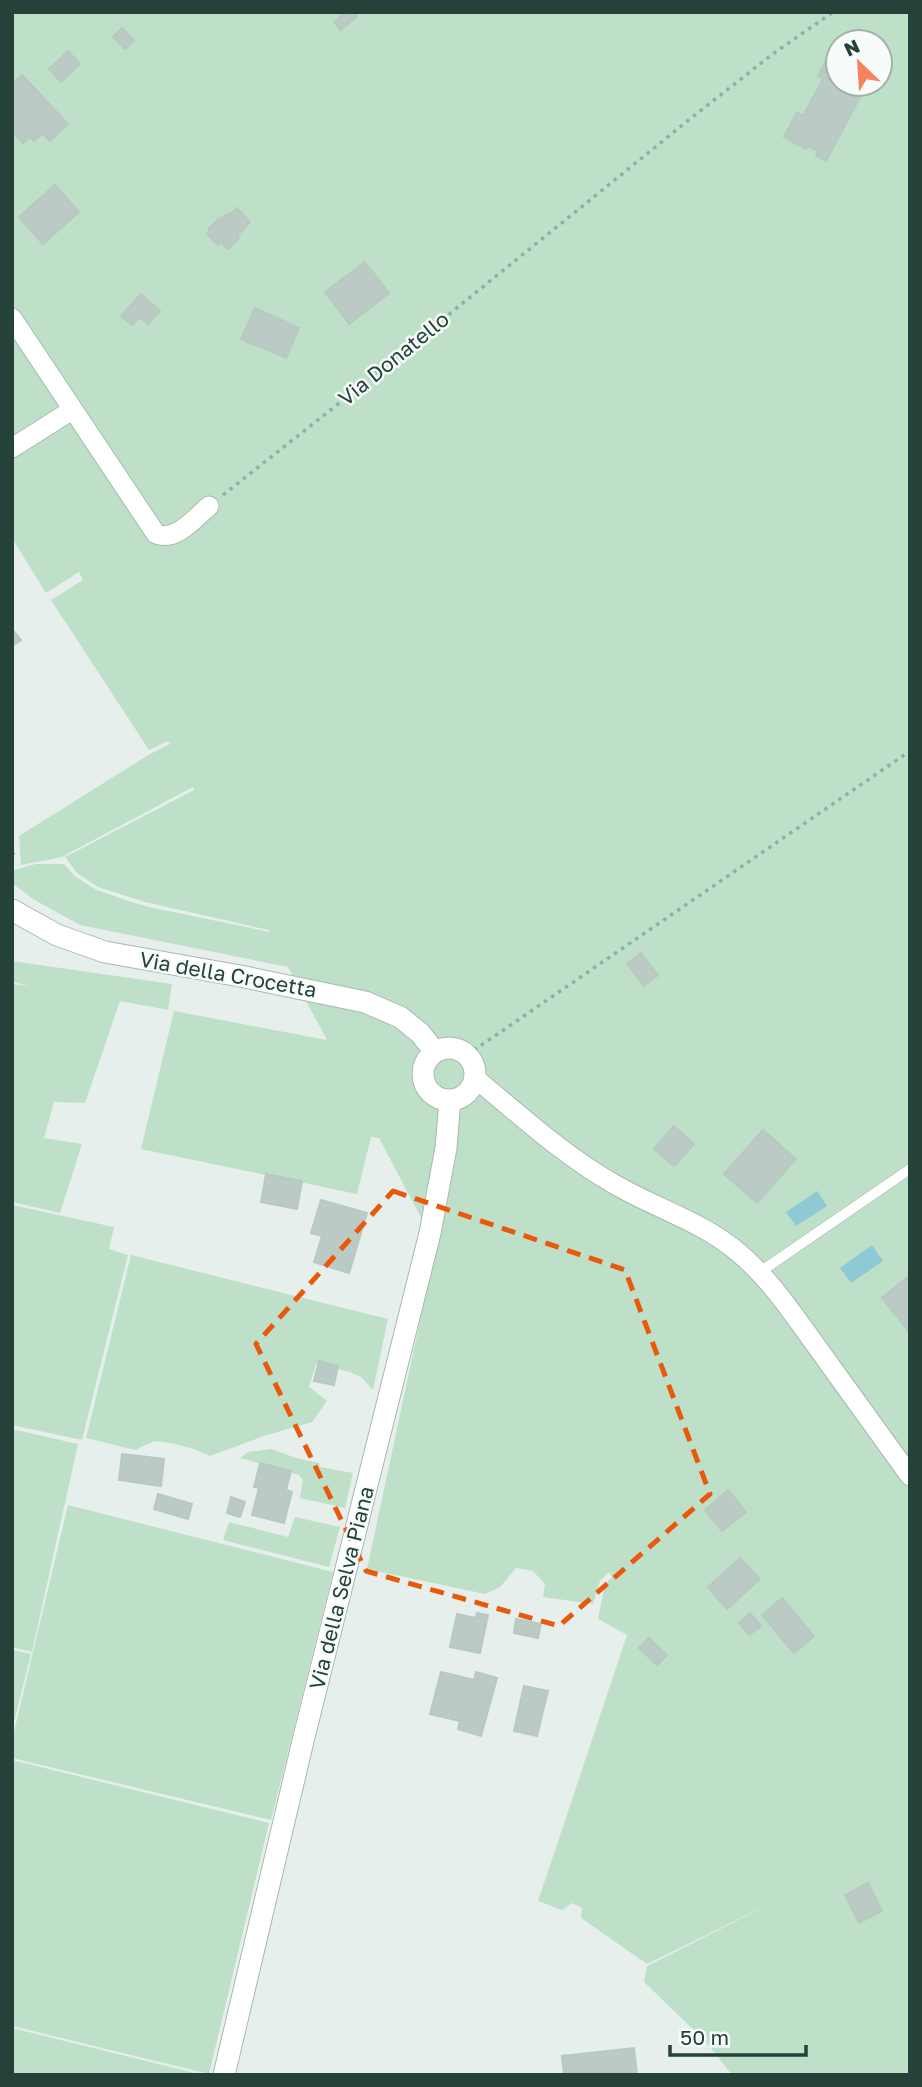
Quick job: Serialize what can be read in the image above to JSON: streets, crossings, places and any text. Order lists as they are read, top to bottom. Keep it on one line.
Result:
{"streets":{"street":["Via della Crocetta","Via della Selva Piana"],"path":["Via Donatello"]},"crossings":[["Via della Crocetta","Via della Selva Piana"]],"scale_bar":"50 m","north":"top left"}
